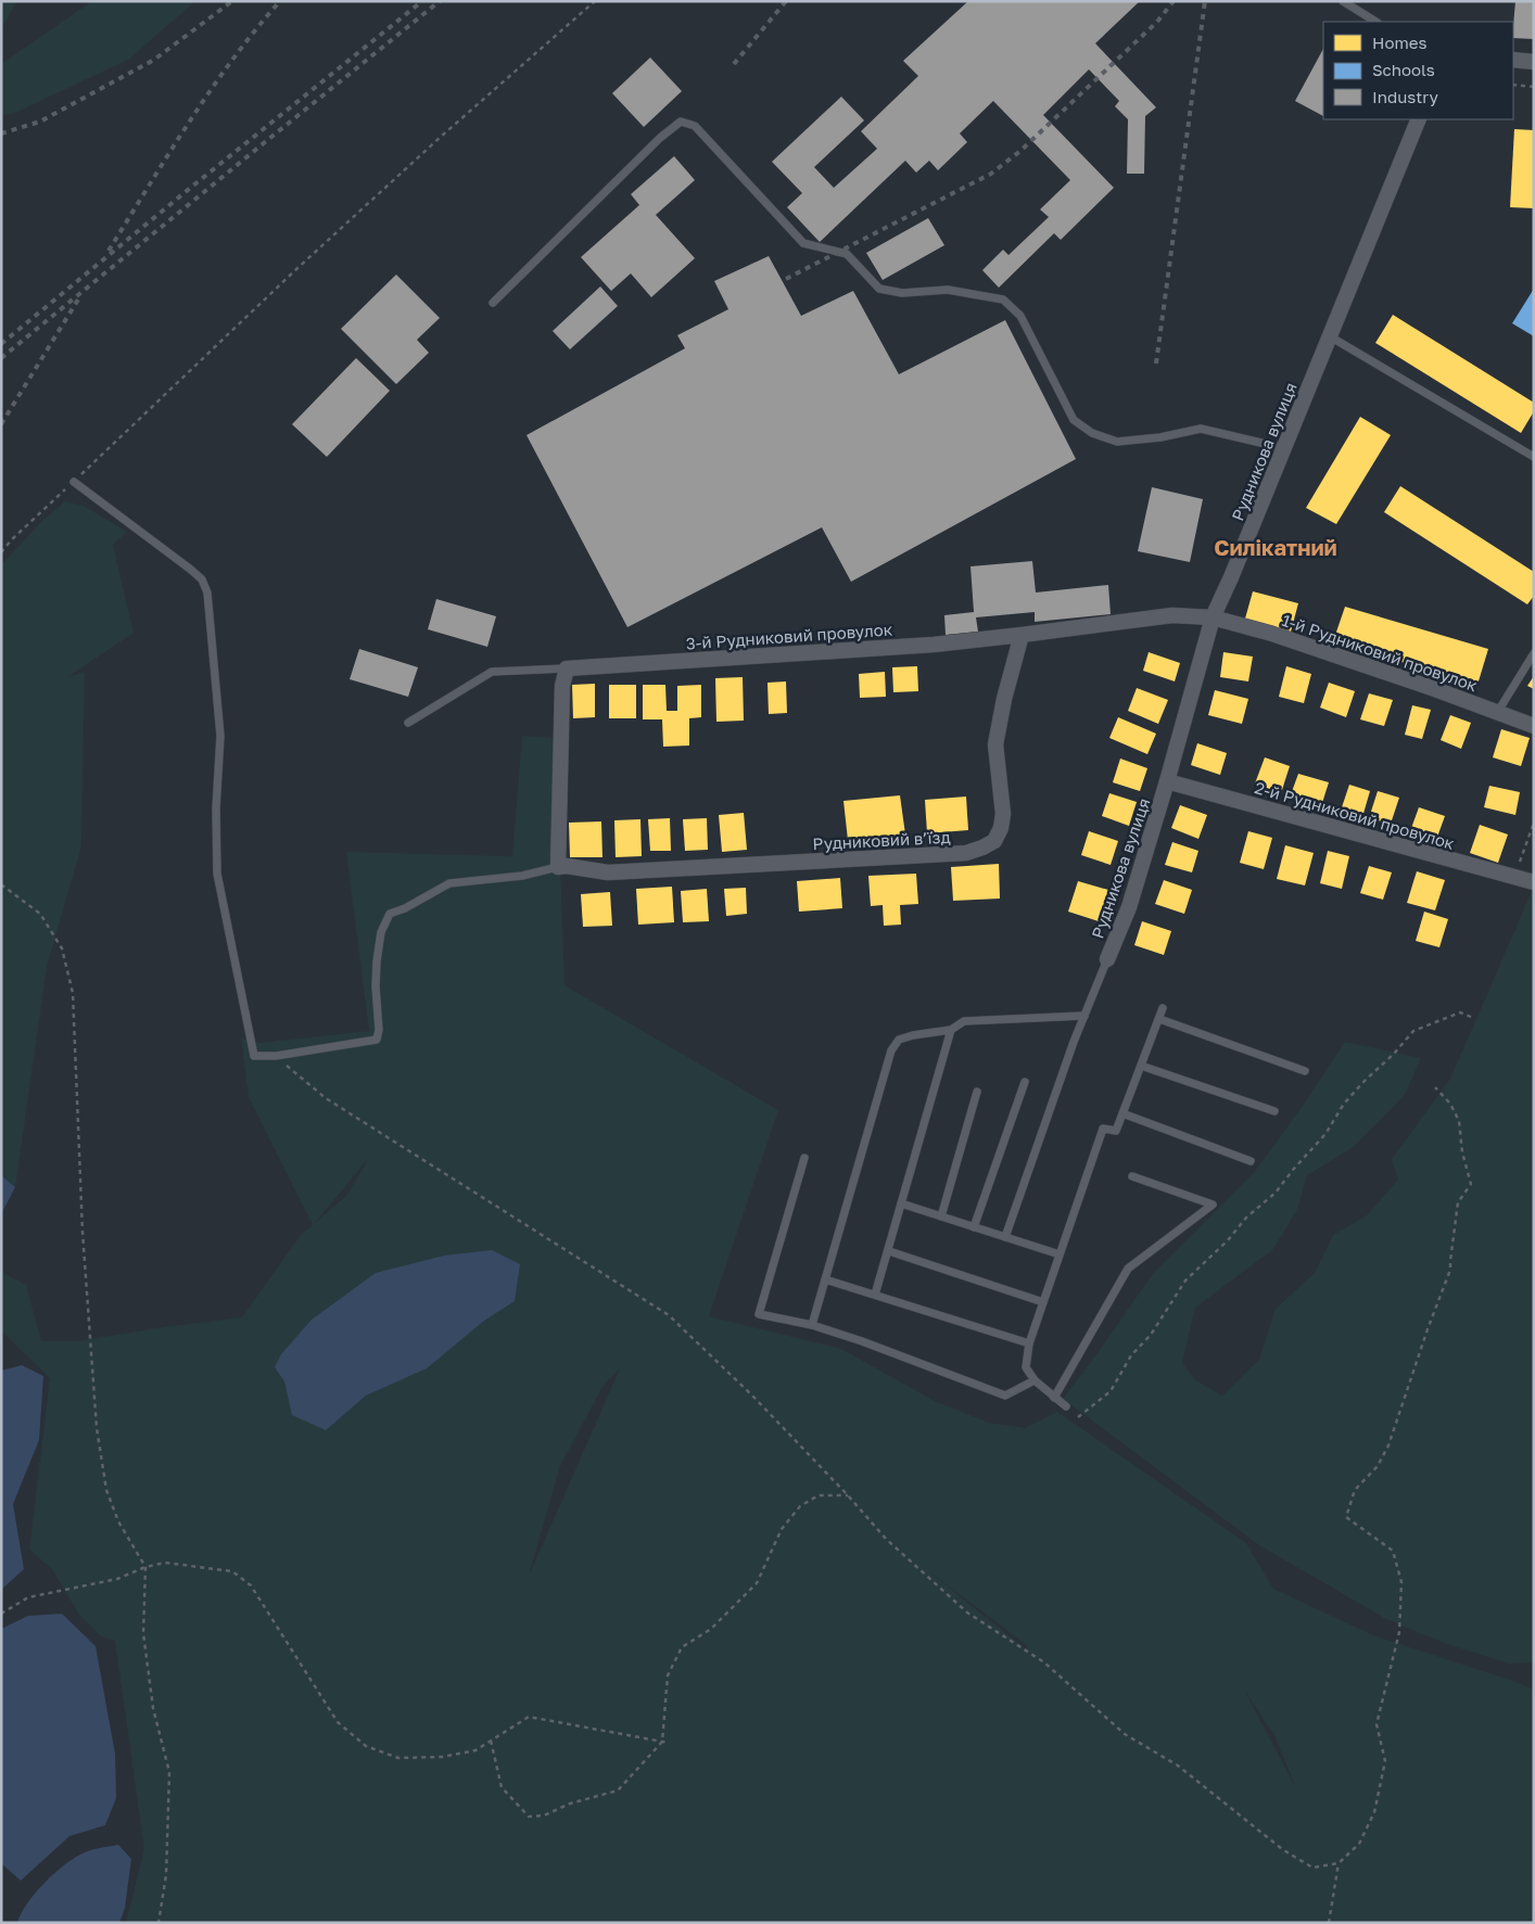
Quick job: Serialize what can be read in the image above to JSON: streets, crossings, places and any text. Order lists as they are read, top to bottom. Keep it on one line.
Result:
{"streets":{"street":["Рудникова вулиця","3-й Рудниковий провулок","1-й Рудниковий провулок","2-й Рудниковий провулок","Рудниковий в’їзд"]},"crossings":[["Рудникова вулиця","3-й Рудниковий провулок"],["Рудникова вулиця","1-й Рудниковий провулок"],["Рудникова вулиця","2-й Рудниковий провулок"],["3-й Рудниковий провулок","1-й Рудниковий провулок"],["3-й Рудниковий провулок","Рудниковий в’їзд"]],"districts":["Силікатний"],"legend":["Homes","Schools","Industry"]}
